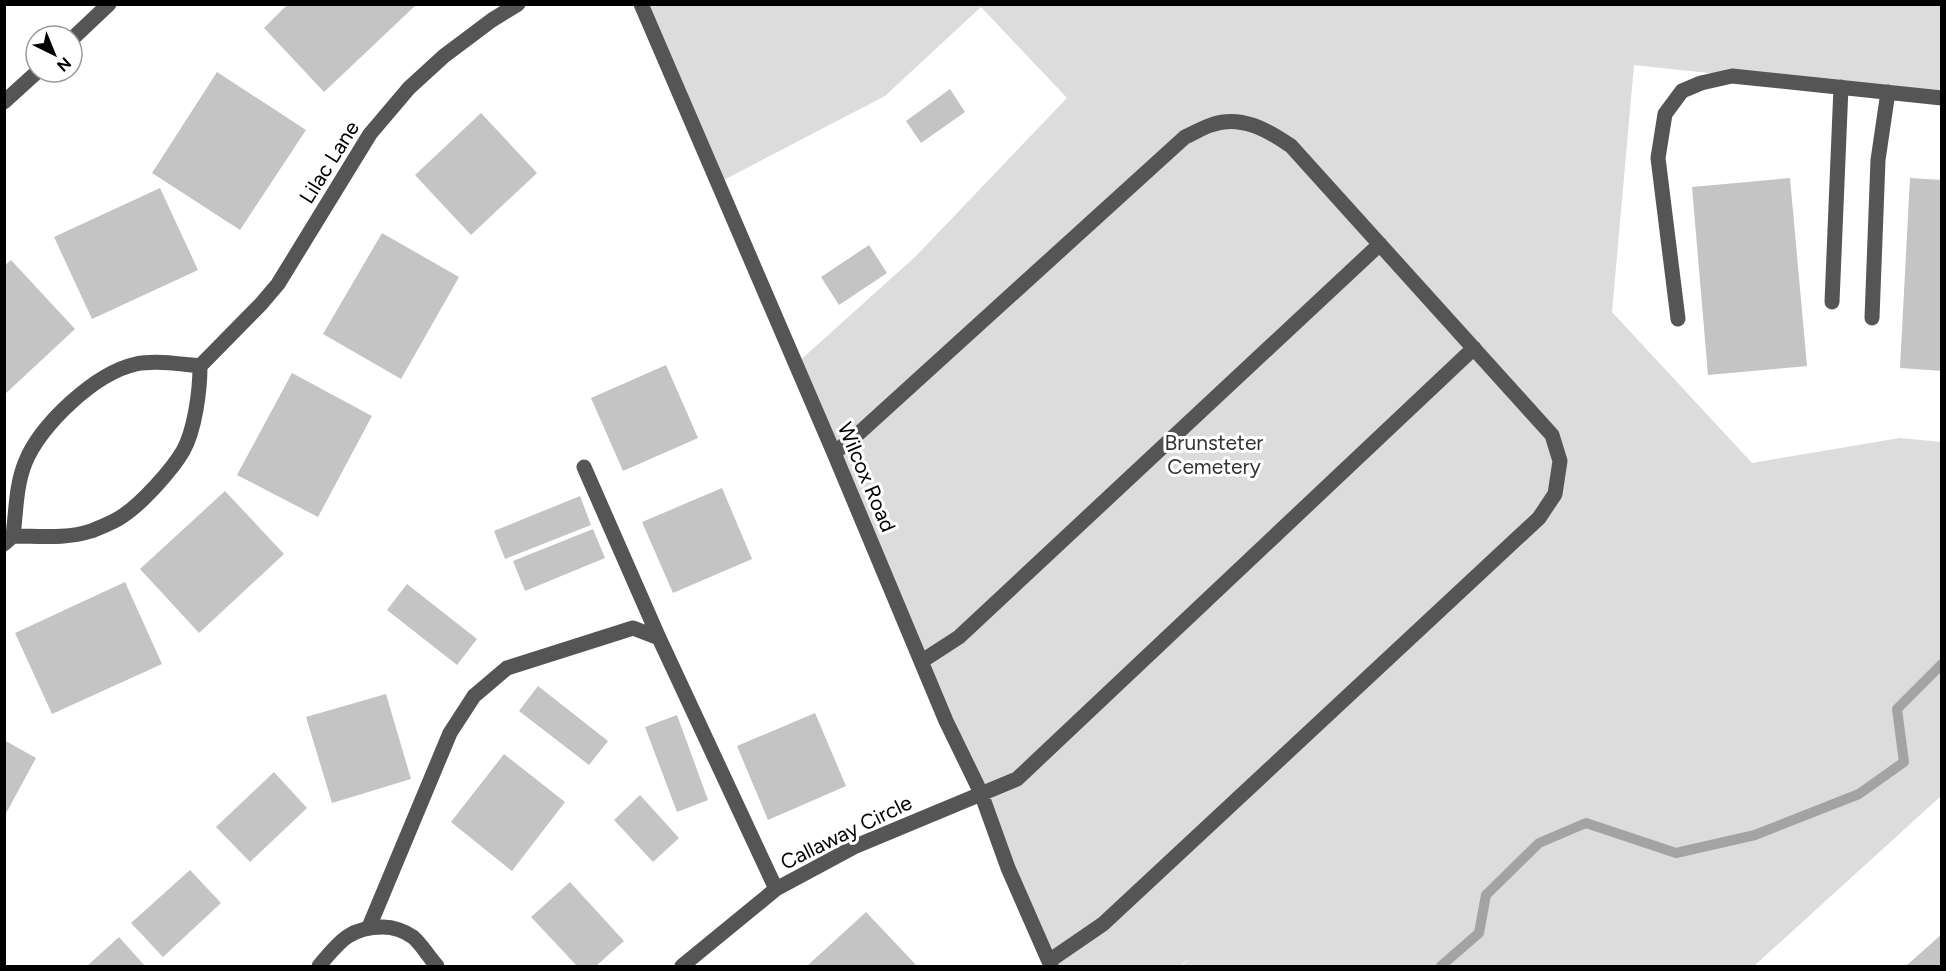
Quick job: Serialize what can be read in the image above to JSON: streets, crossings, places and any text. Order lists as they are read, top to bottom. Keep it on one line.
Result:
{"streets":{"street":["Lilac Lane","Wilcox Road","Callaway Circle"]},"crossings":[["Wilcox Road","Callaway Circle"]],"parks":["Brunsteter Cemetery"],"north":"bottom right"}
